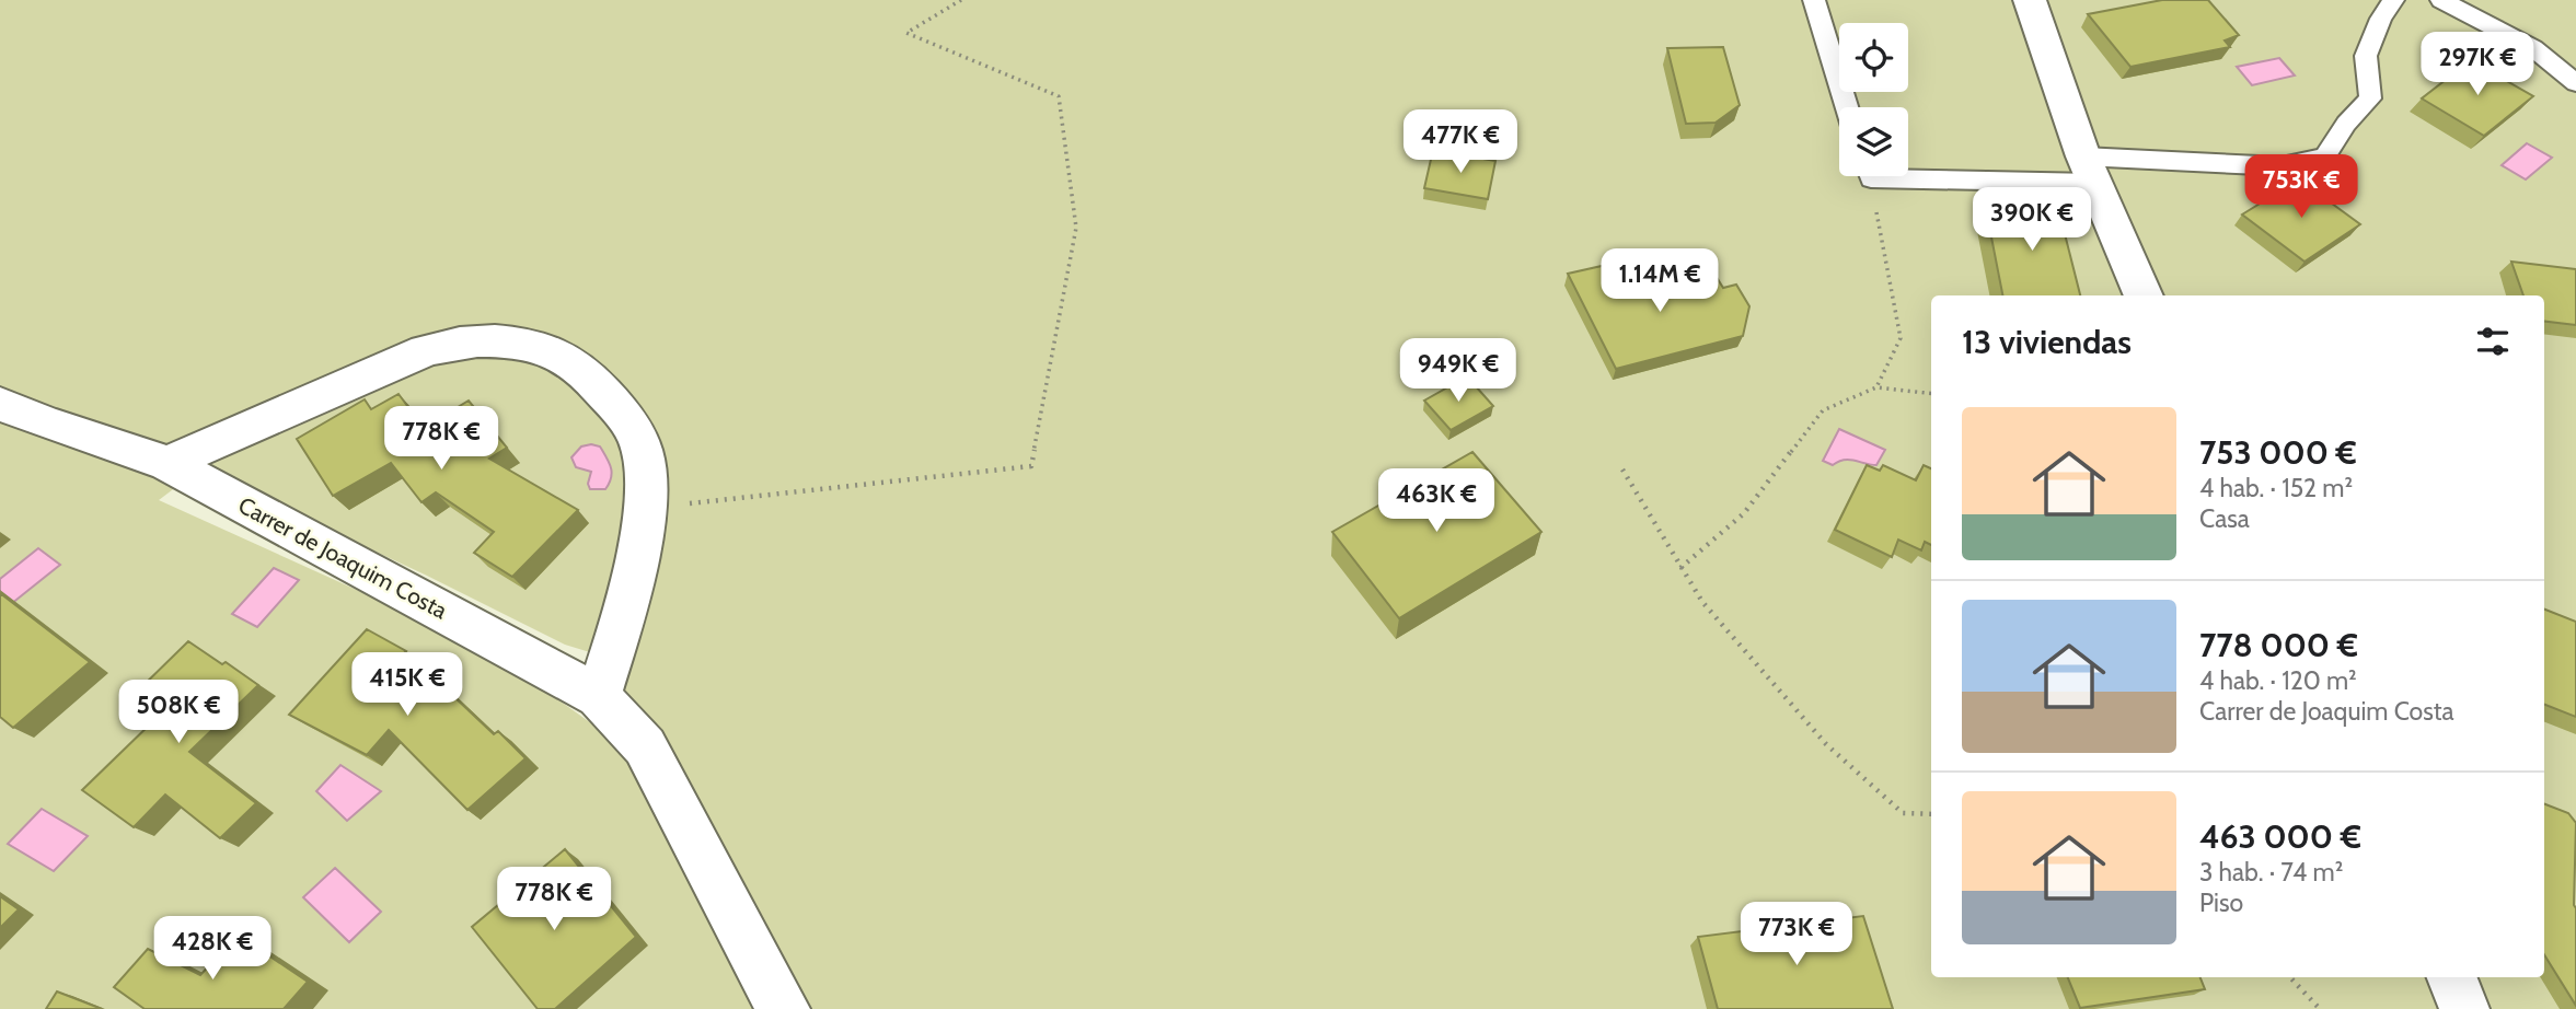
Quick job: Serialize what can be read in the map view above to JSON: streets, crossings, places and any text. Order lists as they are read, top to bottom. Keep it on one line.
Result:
{"streets":{"street":["Carrer de Joaquim Costa"]},"page":{"price":["297K €","477K €","753K €","390K €","1.14M €","949K €","778K €","463K €","415K €","508K €","778K €","773K €","428K €"],"heading":"13 viviendas","list":[{"name":"753 000 €","note":"4 hab. · 152 m² · Casa"},{"name":"778 000 €","note":"4 hab. · 120 m² · Carrer de Joaquim Costa"},{"name":"463 000 €","note":"3 hab. · 74 m² · Piso"}]}}
